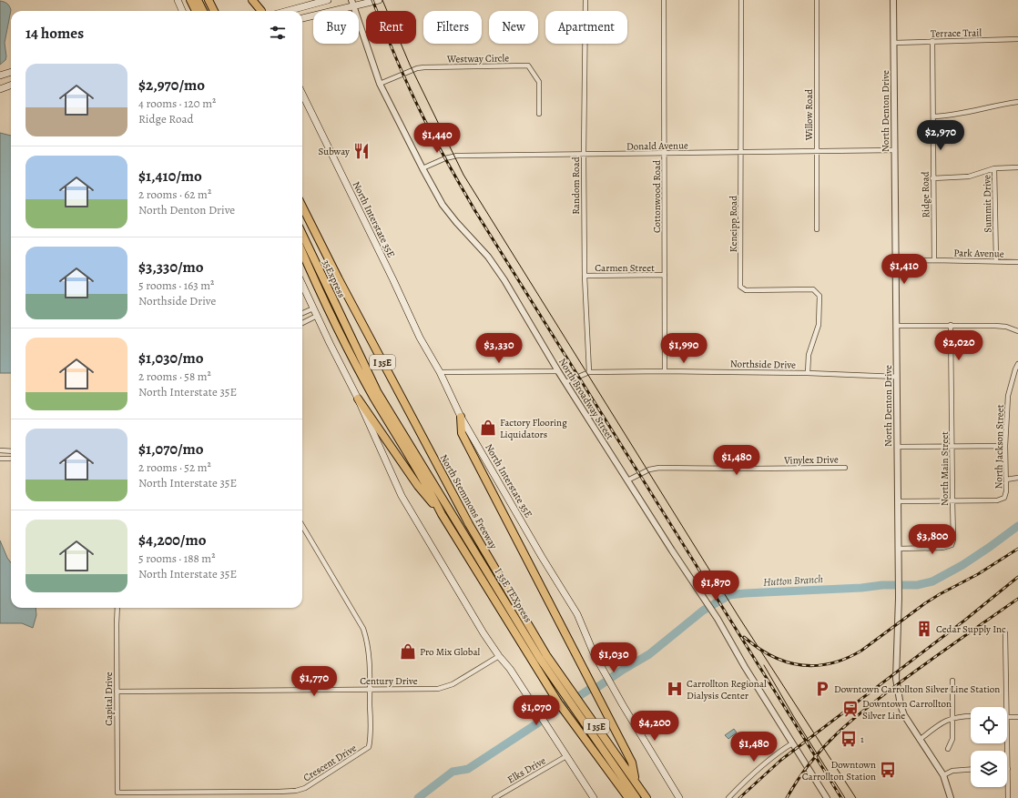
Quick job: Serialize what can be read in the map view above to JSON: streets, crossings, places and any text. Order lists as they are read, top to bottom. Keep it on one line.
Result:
{"streets":{"highway":["35Express","I 35E","North Stemmons Freeway","I 35E TEXpress"],"main road":["North Interstate 35E"],"street":["Terrace Trail","Westway Circle","North Denton Drive","Willow Road","Donald Avenue","Random Road","Ridge Road","Cottonwood Road","Summit Drive","Keneipp Road","Park Avenue","Carmen Street","Northside Drive","North Broadway Street","North Jackson Street","Vinylex Drive","North Main Street","Century Drive","Capital Drive","Crescent Drive","Elks Drive"]},"crossings":[["Terrace Trail","North Denton Drive"],["Terrace Trail","Ridge Road"],["Westway Circle","North Broadway Street"],["North Denton Drive","Donald Avenue"],["North Denton Drive","Park Avenue"],["North Denton Drive","Northside Drive"],["North Denton Drive","North Main Street"],["Willow Road","Donald Avenue"],["Donald Avenue","Random Road"],["Donald Avenue","Cottonwood Road"],["Donald Avenue","Keneipp Road"],["Donald Avenue","North Broadway Street"],["Random Road","Carmen Street"],["Random Road","Northside Drive"],["Ridge Road","Park Avenue"],["Cottonwood Road","Carmen Street"],["Cottonwood Road","Northside Drive"],["Summit Drive","Park Avenue"],["Keneipp Road","Northside Drive"],["35Express","I 35E TEXpress"],["Northside Drive","North Broadway Street"],["North Broadway Street","Vinylex Drive"],["North Jackson Street","North Main Street"],["North Stemmons Freeway","I 35E TEXpress"],["Century Drive","Capital Drive"],["Century Drive","Crescent Drive"],["Capital Drive","Crescent Drive"]],"water":["Hutton Branch"],"places":{"restaurant":["Subway"],"shop":["Factory Flooring Liquidators","Pro Mix Global"],"building":["Cedar Supply Inc"],"hospital":["Carrollton Regional Dialysis Center"],"parking":["Downtown Carrollton Silver Line Station"],"station":["Downtown Carrollton Silver Line"],"bus stop":["1","Downtown Carrollton Station"]},"page":{"chip":["Buy","Rent","Filters","New","Apartment"],"heading":"14 homes","list":[{"name":"$2,970/mo","note":"4 rooms · 120 m² · Ridge Road"},{"name":"$1,410/mo","note":"2 rooms · 62 m² · North Denton Drive"},{"name":"$3,330/mo","note":"5 rooms · 163 m² · Northside Drive"},{"name":"$1,030/mo","note":"2 rooms · 58 m² · North Interstate 35E"},{"name":"$1,070/mo","note":"2 rooms · 52 m² · North Interstate 35E"},{"name":"$4,200/mo","note":"5 rooms · 188 m² · North Interstate 35E"}],"price":["$2,970","$1,440","$1,410","$2,020","$3,330","$1,990","$1,480","$3,800","$1,870","$1,030","$1,770","$1,070","$4,200","$1,480"]}}
